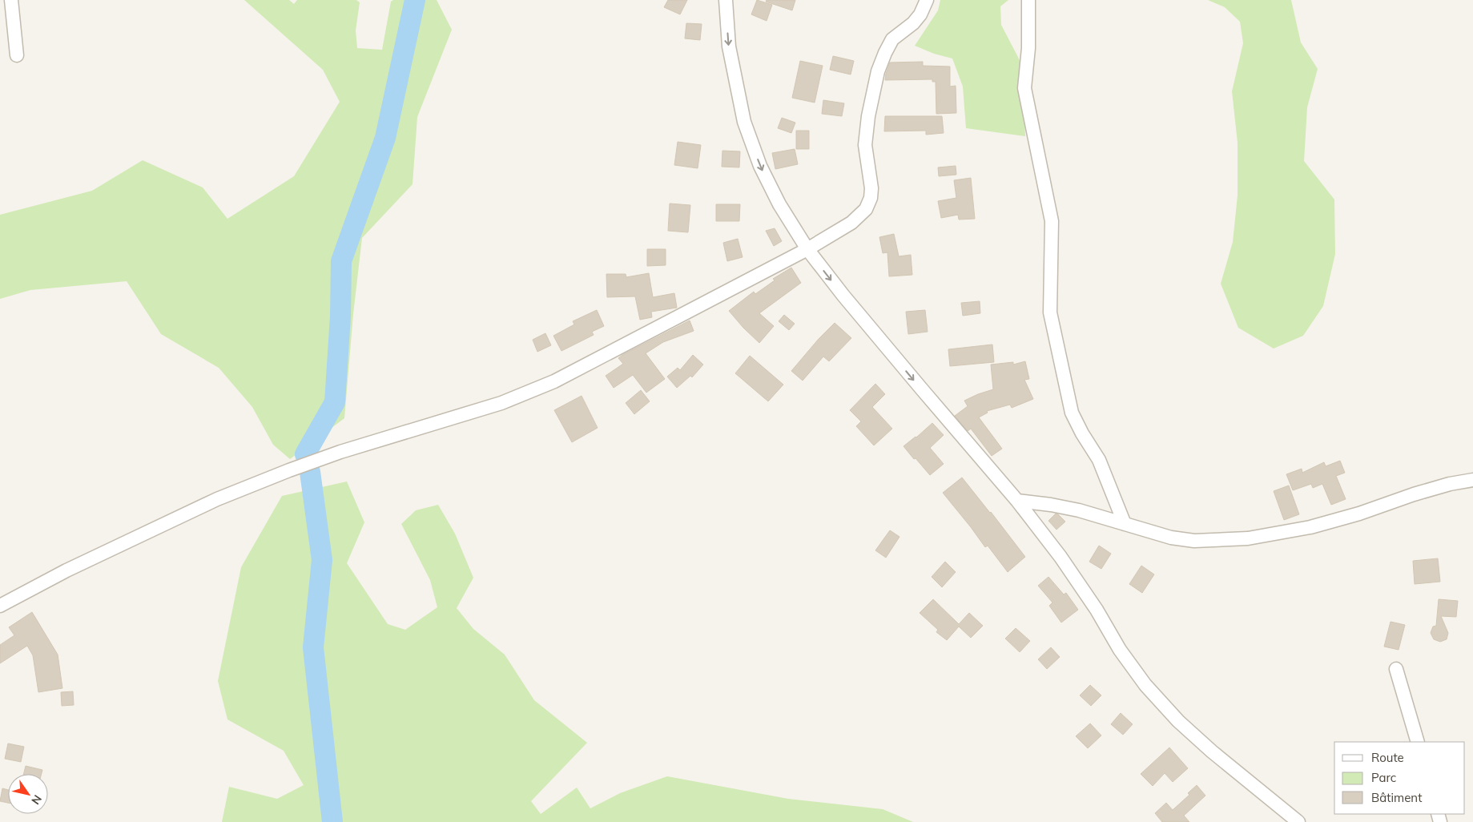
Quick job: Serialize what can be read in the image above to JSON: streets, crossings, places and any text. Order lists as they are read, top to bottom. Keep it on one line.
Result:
{"legend":["Route","Parc","Bâtiment"],"north":"bottom right"}
